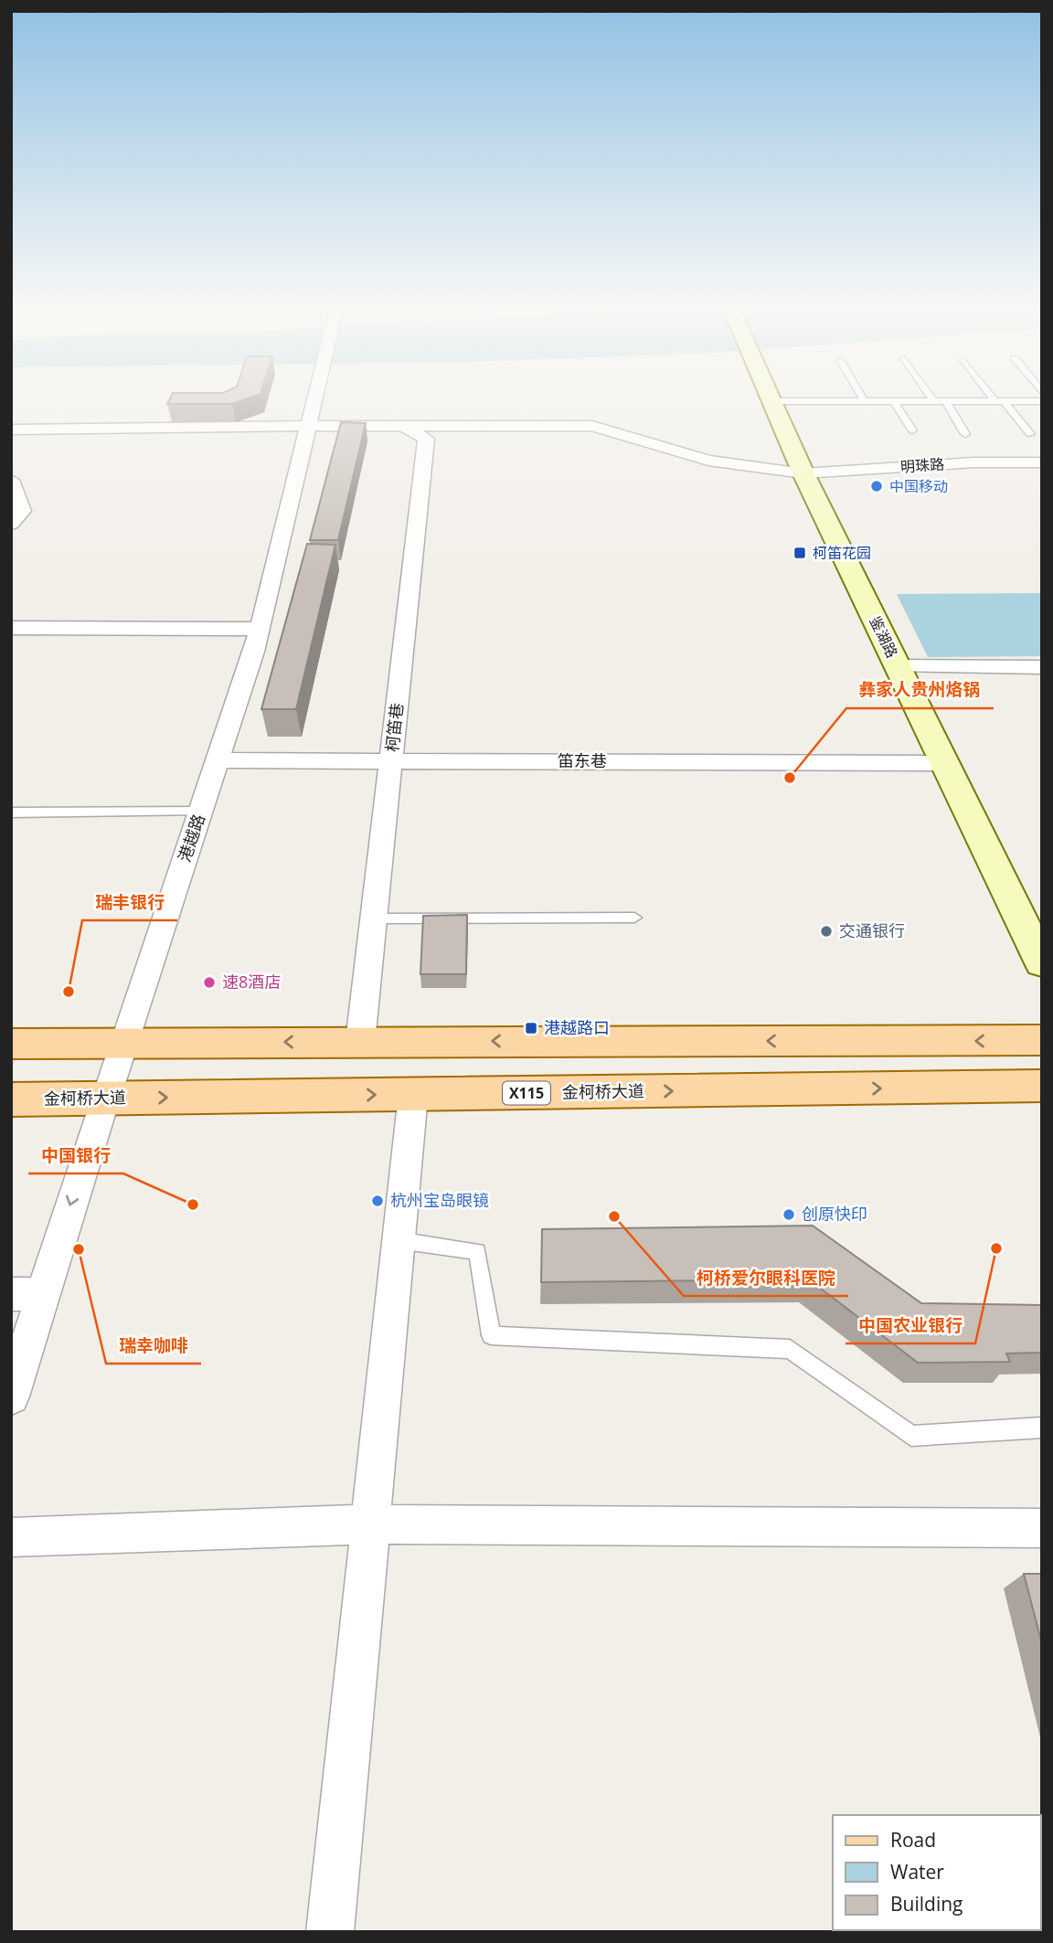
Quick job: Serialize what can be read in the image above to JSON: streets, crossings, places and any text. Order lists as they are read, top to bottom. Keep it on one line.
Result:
{"streets":{"main road":["金柯桥大道","X115"],"street":["明珠路","鉴湖路","柯笛巷","笛东巷","港越路"]},"crossings":[["明珠路","鉴湖路"],["明珠路","柯笛巷"],["明珠路","港越路"],["鉴湖路","笛东巷"],["柯笛巷","笛东巷"],["笛东巷","港越路"],["港越路","金柯桥大道"]],"places":{"other":["中国移动","彝家人贵州烙锅","交通银行","速8酒店","瑞丰银行","杭州宝岛眼镜","中国银行","创原快印","柯桥爱尔眼科医院","中国农业银行","瑞幸咖啡"],"transit":["柯笛花园","港越路口"]},"legend":["Road","Water","Building"]}
